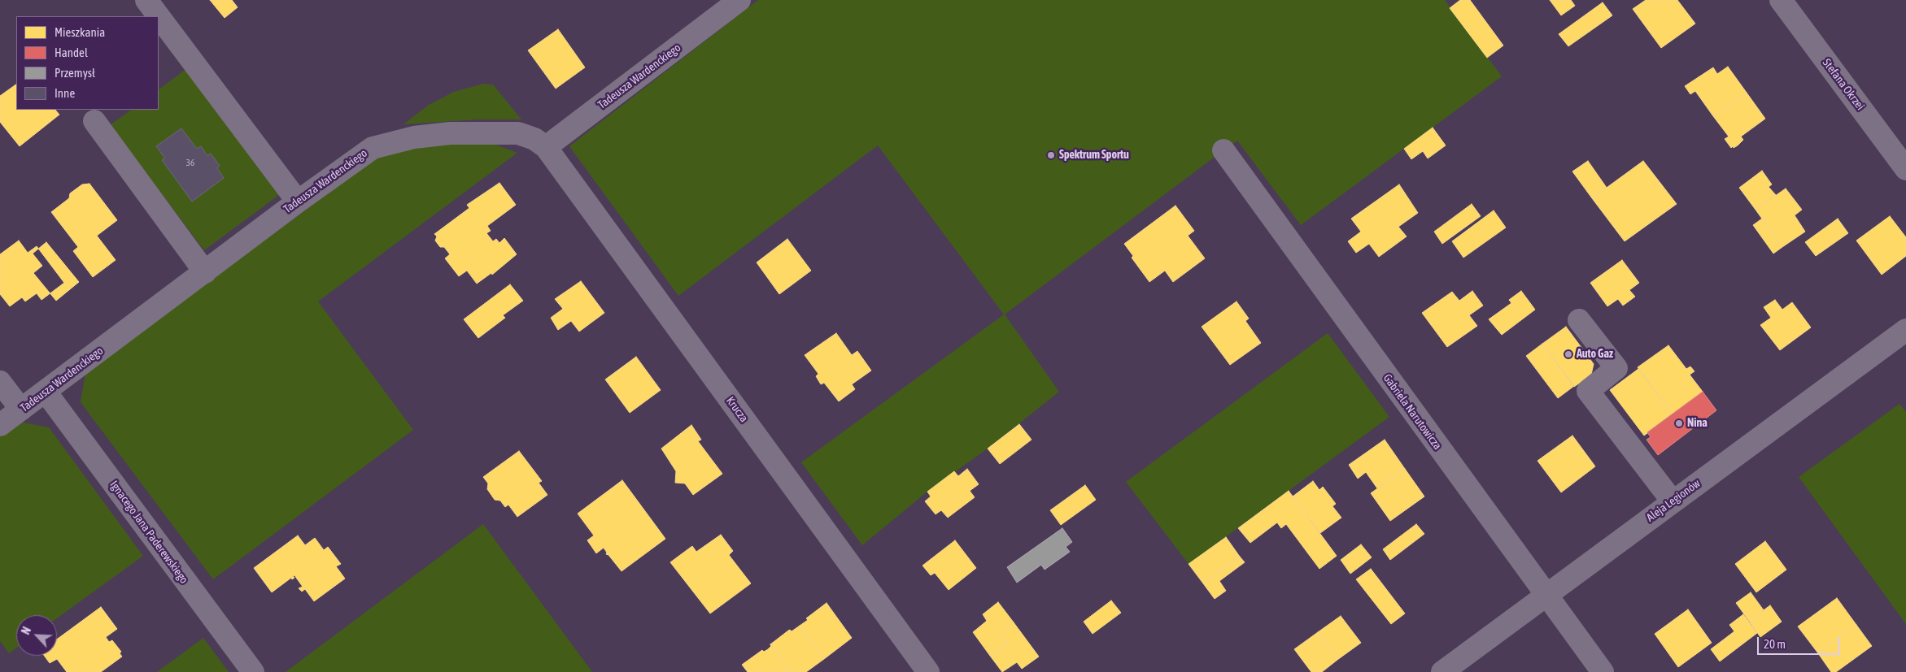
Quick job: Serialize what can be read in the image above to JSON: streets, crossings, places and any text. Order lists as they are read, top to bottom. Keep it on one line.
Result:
{"streets":{"street":["Tadeusza Wardenckiego","Stefana Okrzei","Krucza","Gabriela Narutowicza","Aleja Legionów","Ignacego Jana Paderewskiego"]},"crossings":[["Tadeusza Wardenckiego","Krucza"],["Tadeusza Wardenckiego","Ignacego Jana Paderewskiego"],["Gabriela Narutowicza","Aleja Legionów"]],"places":["Spektrum Sportu","Auto Gaz","Nina"],"house_numbers":["36"],"legend":["Mieszkania","Handel","Przemysł","Inne"],"scale_bar":"20 m","north":"top left"}
